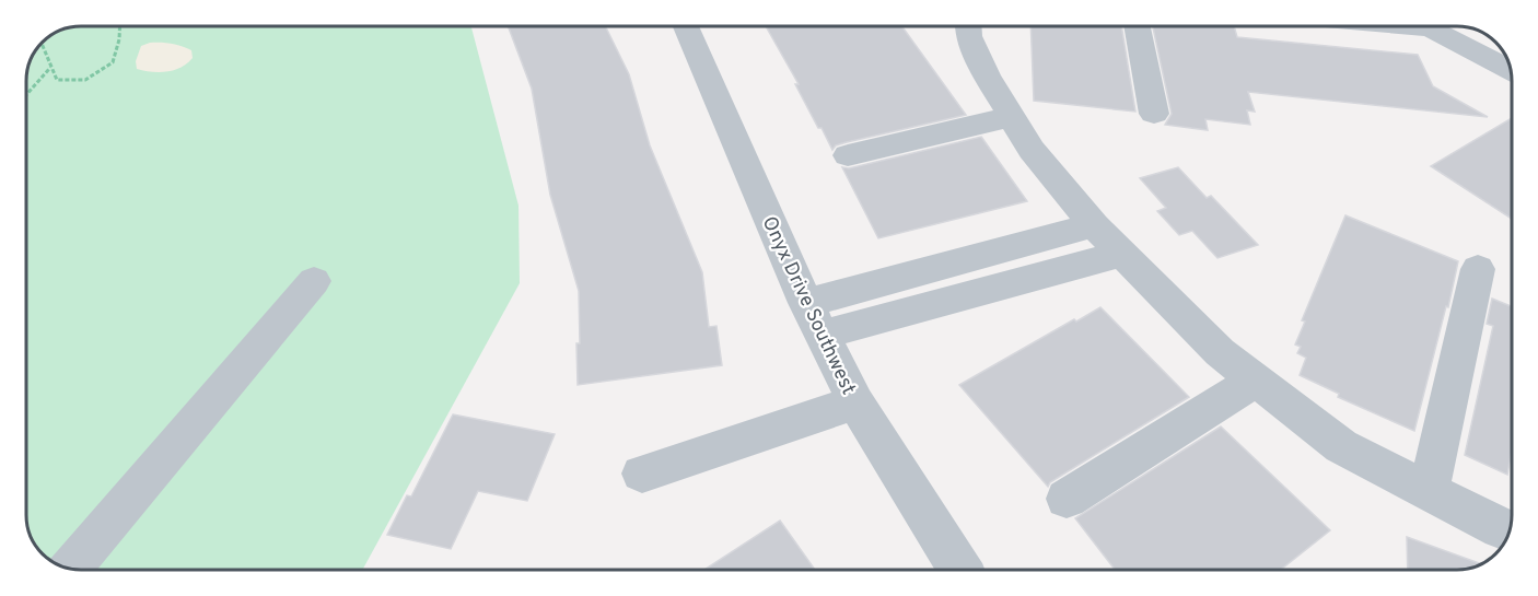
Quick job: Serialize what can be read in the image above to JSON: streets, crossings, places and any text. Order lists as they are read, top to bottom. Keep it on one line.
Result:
{"streets":{"street":["Onyx Drive Southwest"]}}
